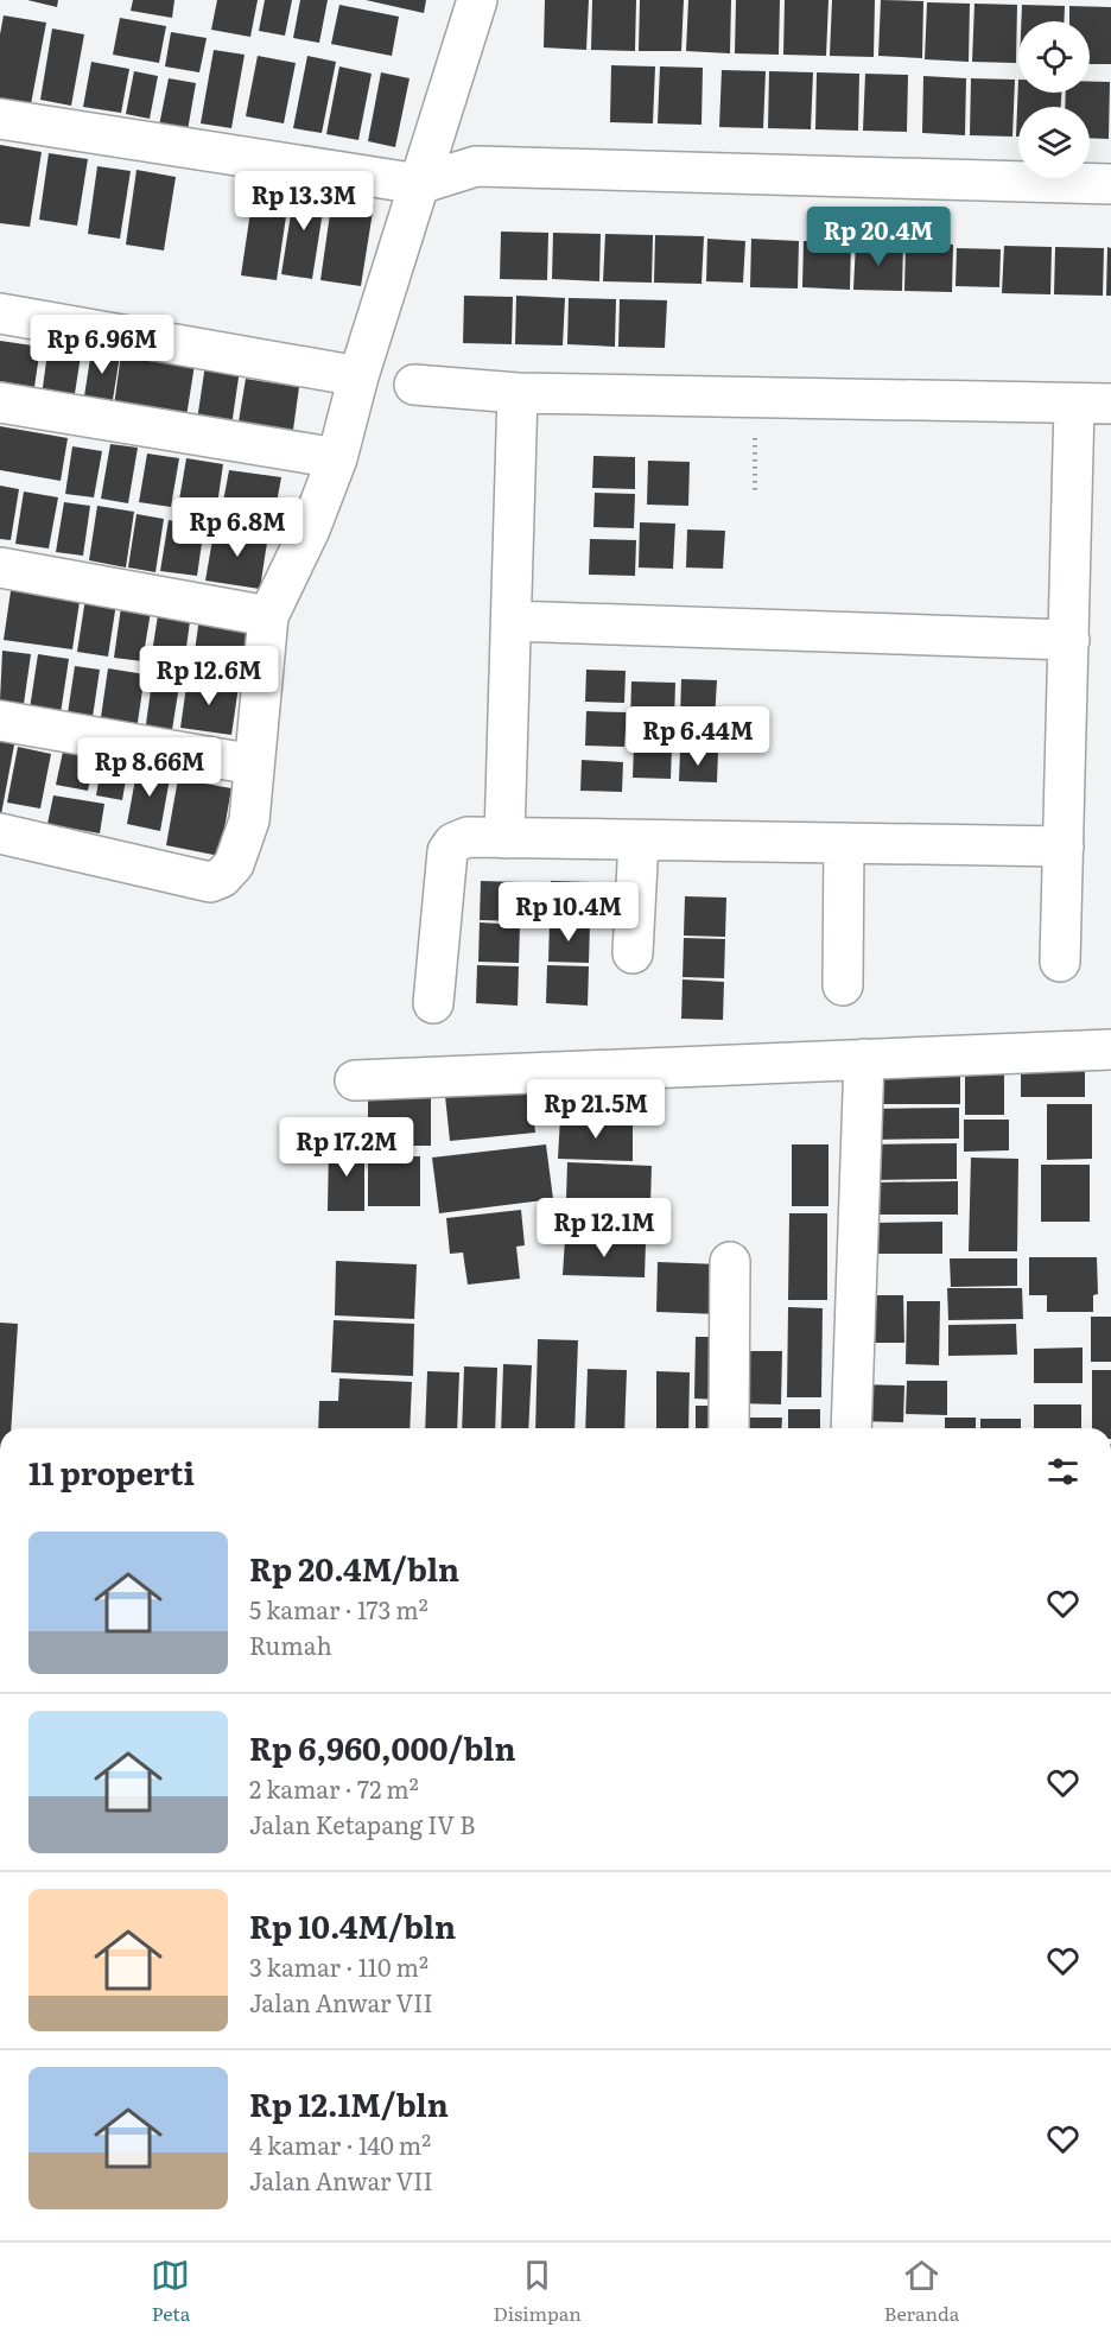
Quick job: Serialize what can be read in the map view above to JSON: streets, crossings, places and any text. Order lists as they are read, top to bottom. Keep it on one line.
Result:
{"page":{"price":["Rp 13.3M","Rp 20.4M","Rp 6.96M","Rp 6.8M","Rp 12.6M","Rp 6.44M","Rp 8.66M","Rp 10.4M","Rp 21.5M","Rp 17.2M","Rp 12.1M"],"heading":"11 properti","list":[{"name":"Rp 20.4M/bln","note":"5 kamar · 173 m² · Rumah"},{"name":"Rp 6,960,000/bln","note":"2 kamar · 72 m² · Jalan Ketapang IV B"},{"name":"Rp 10.4M/bln","note":"3 kamar · 110 m² · Jalan Anwar VII"},{"name":"Rp 12.1M/bln","note":"4 kamar · 140 m² · Jalan Anwar VII"}],"tabs":["Peta","Disimpan","Beranda"]}}
